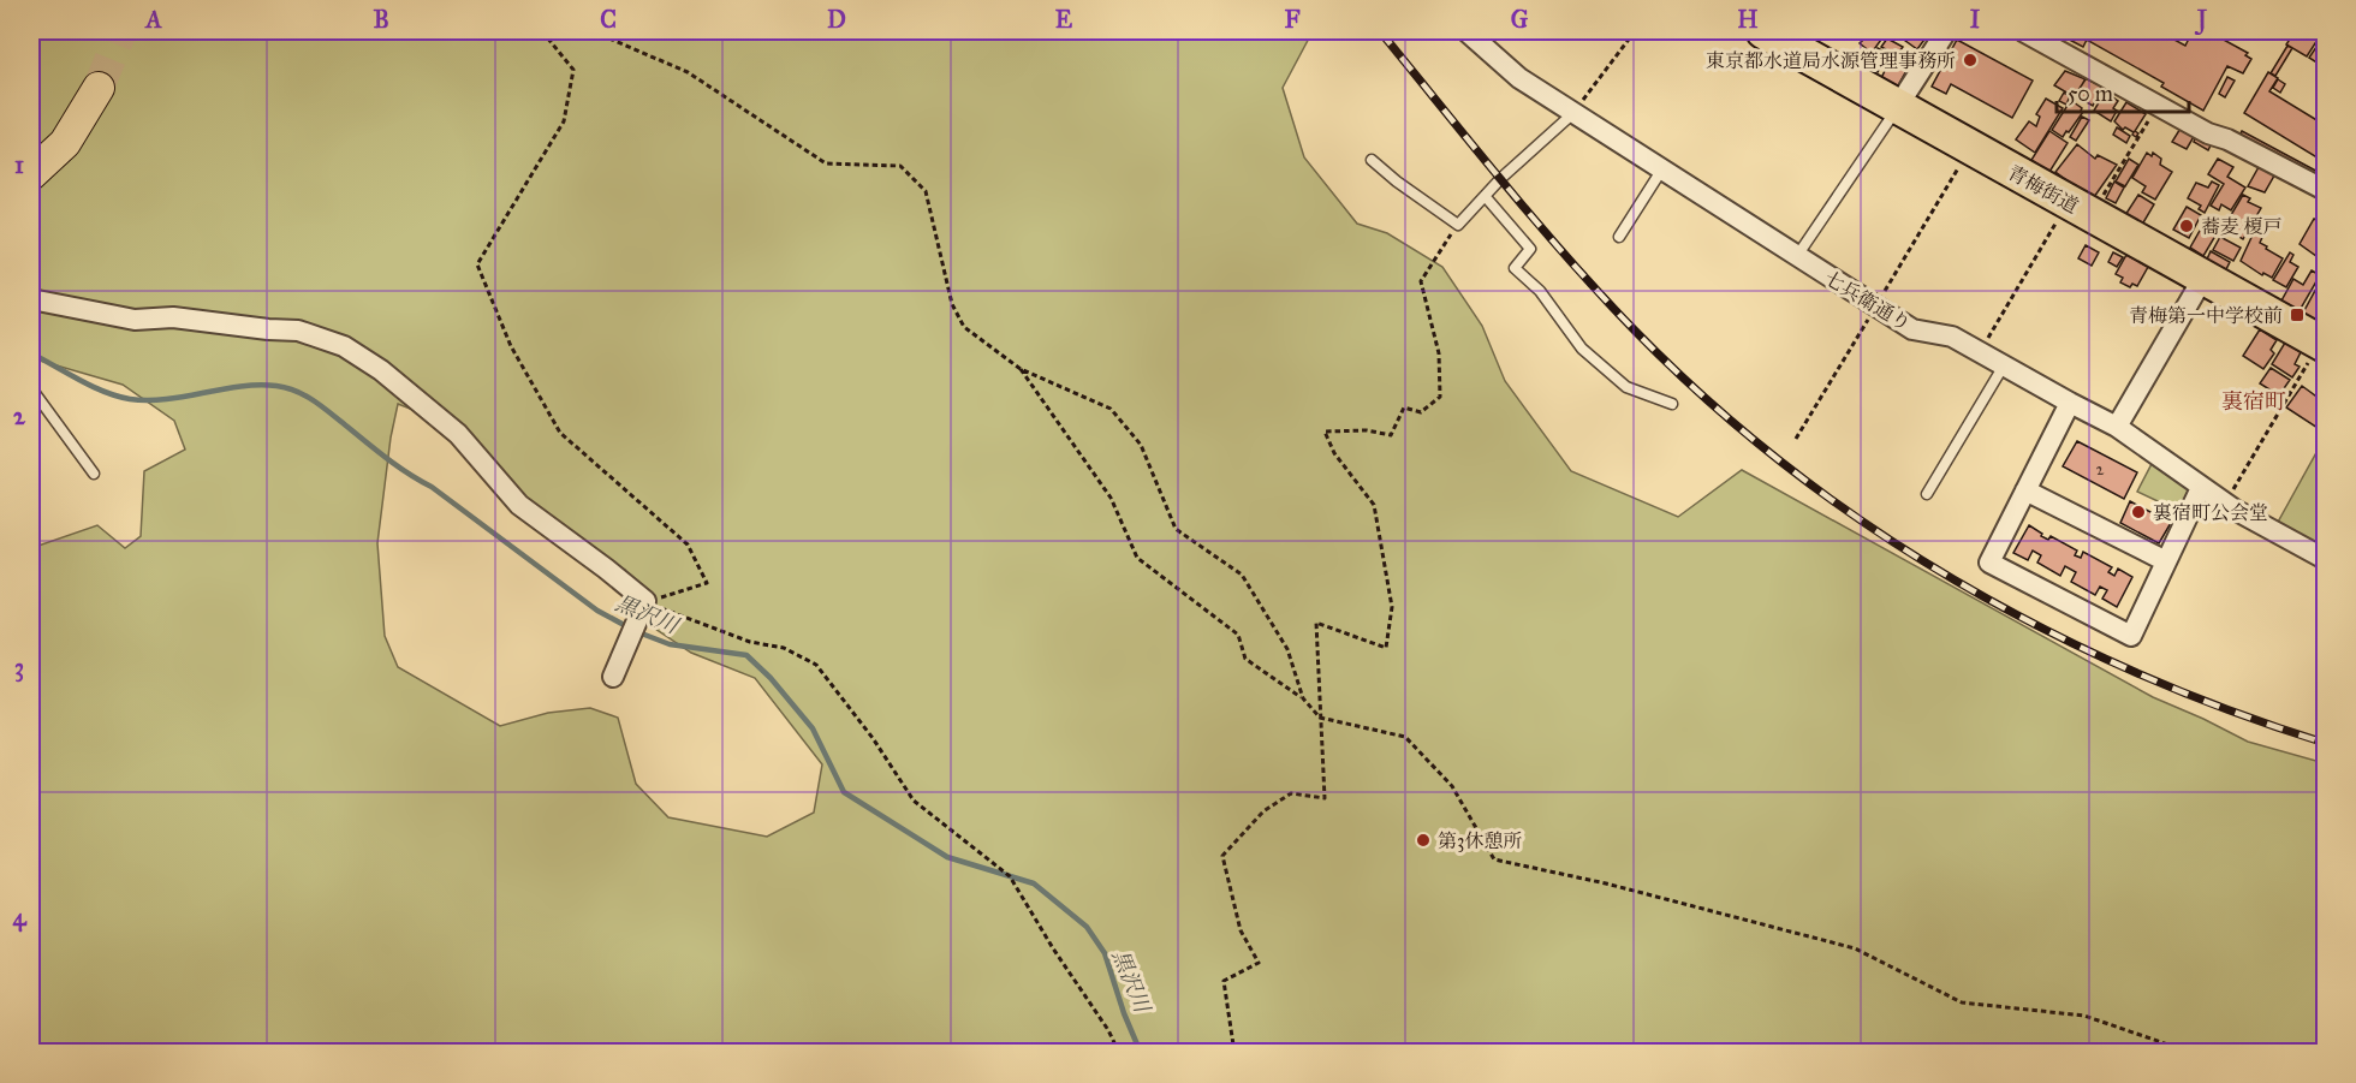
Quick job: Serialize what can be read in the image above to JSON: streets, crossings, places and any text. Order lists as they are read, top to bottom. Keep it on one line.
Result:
{"streets":{"highway":["青梅街道"],"street":["七兵衛通り"]},"districts":["裏宿町"],"water":["黒沢川"],"places":{"other":["東京都水道局水源管理事務所","蕎麦 榎戸","裏宿町公会堂","第3休憩所"],"transit":["青梅第一中学校前"]},"house_numbers":["2"],"scale_bar":"50 m","grid":{"columns":["A","B","C","D","E","F","G","H","I","J"],"rows":["1","2","3","4"]}}
